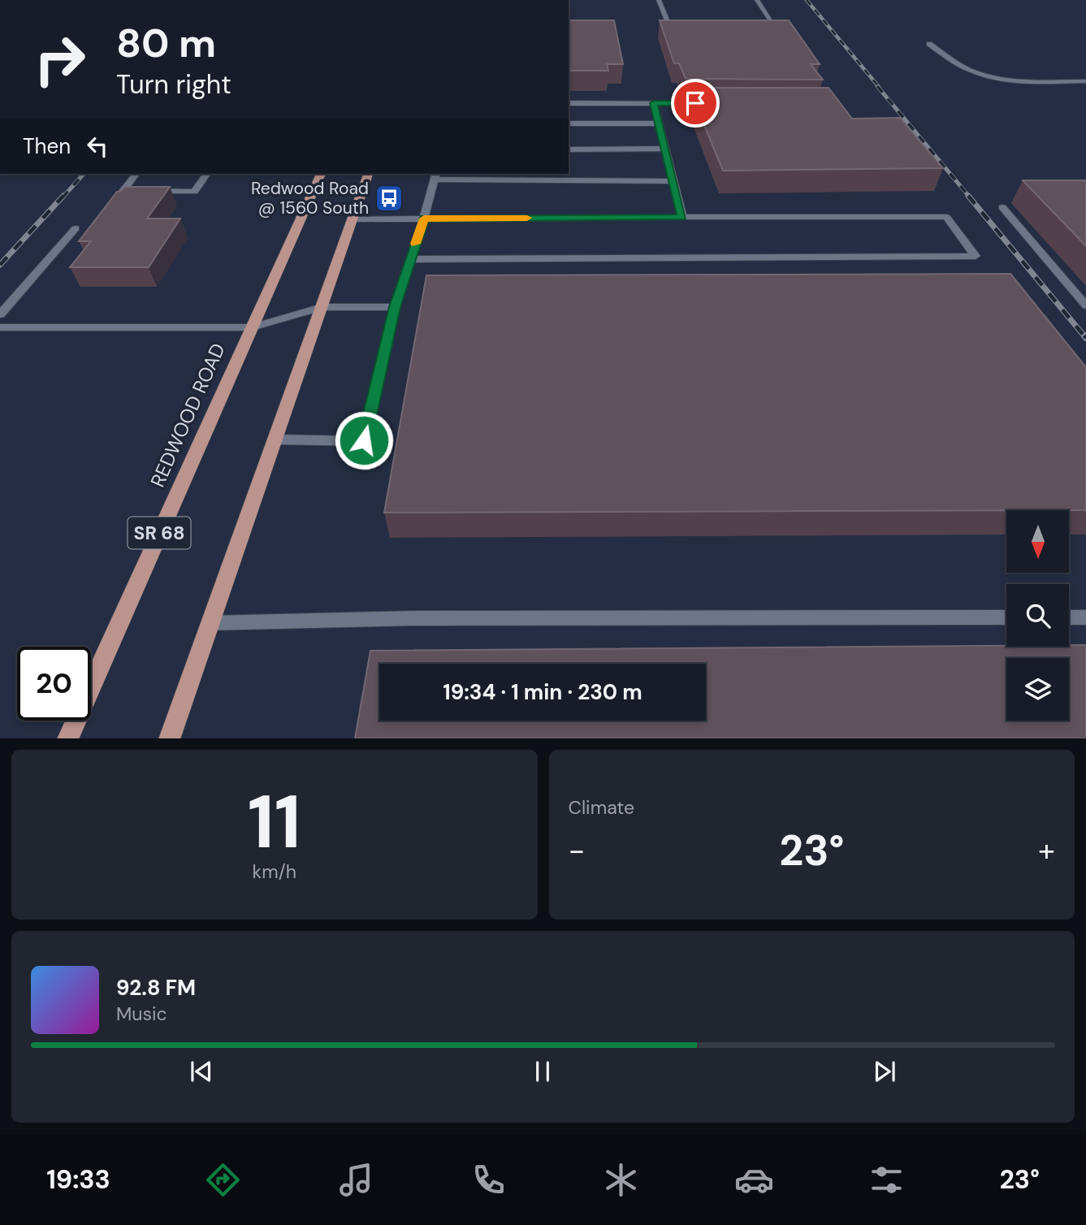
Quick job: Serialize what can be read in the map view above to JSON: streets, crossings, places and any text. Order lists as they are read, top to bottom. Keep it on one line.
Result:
{"streets":{"main road":["REDWOOD ROAD","SR 68"]},"places":{"bus stop":["Redwood Road @ 1560 South"]},"north":"bottom","page":{"turn":["80 m","Turn right"],"then":"Then","limit":"20","trip":"19:34 · 1 min · 230 m","tile":[["11","km/h"],"Climate"],"heat":["−","23°","+"],"song":["92.8 FM","Music"],"tabs":["19:33","23°"]}}
